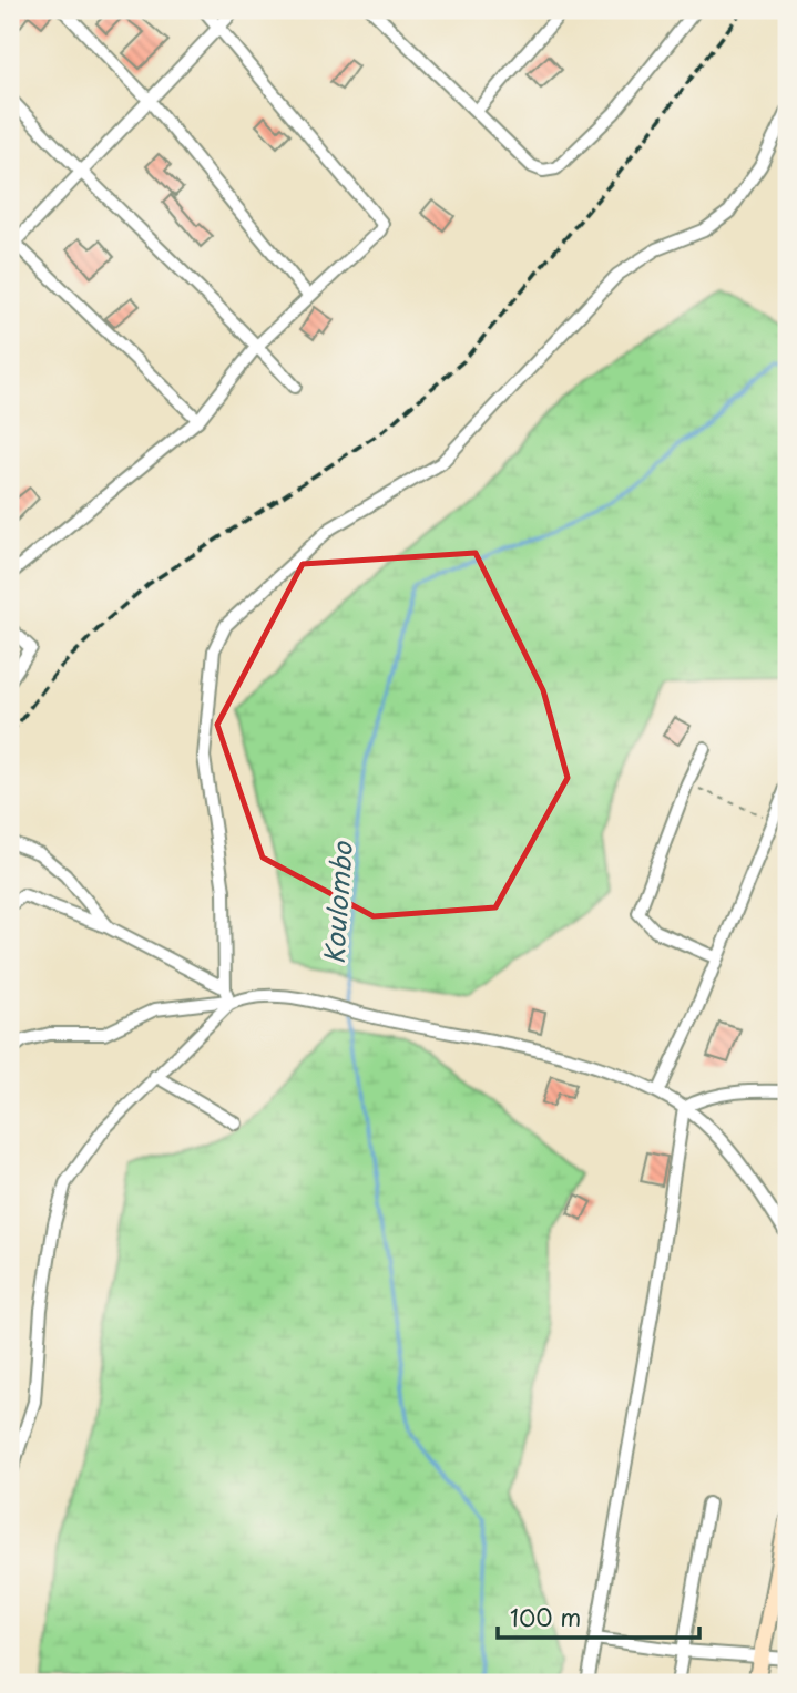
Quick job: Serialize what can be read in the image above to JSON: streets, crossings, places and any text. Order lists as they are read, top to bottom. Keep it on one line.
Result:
{"water":["Koulombo"],"scale_bar":"100 m"}
